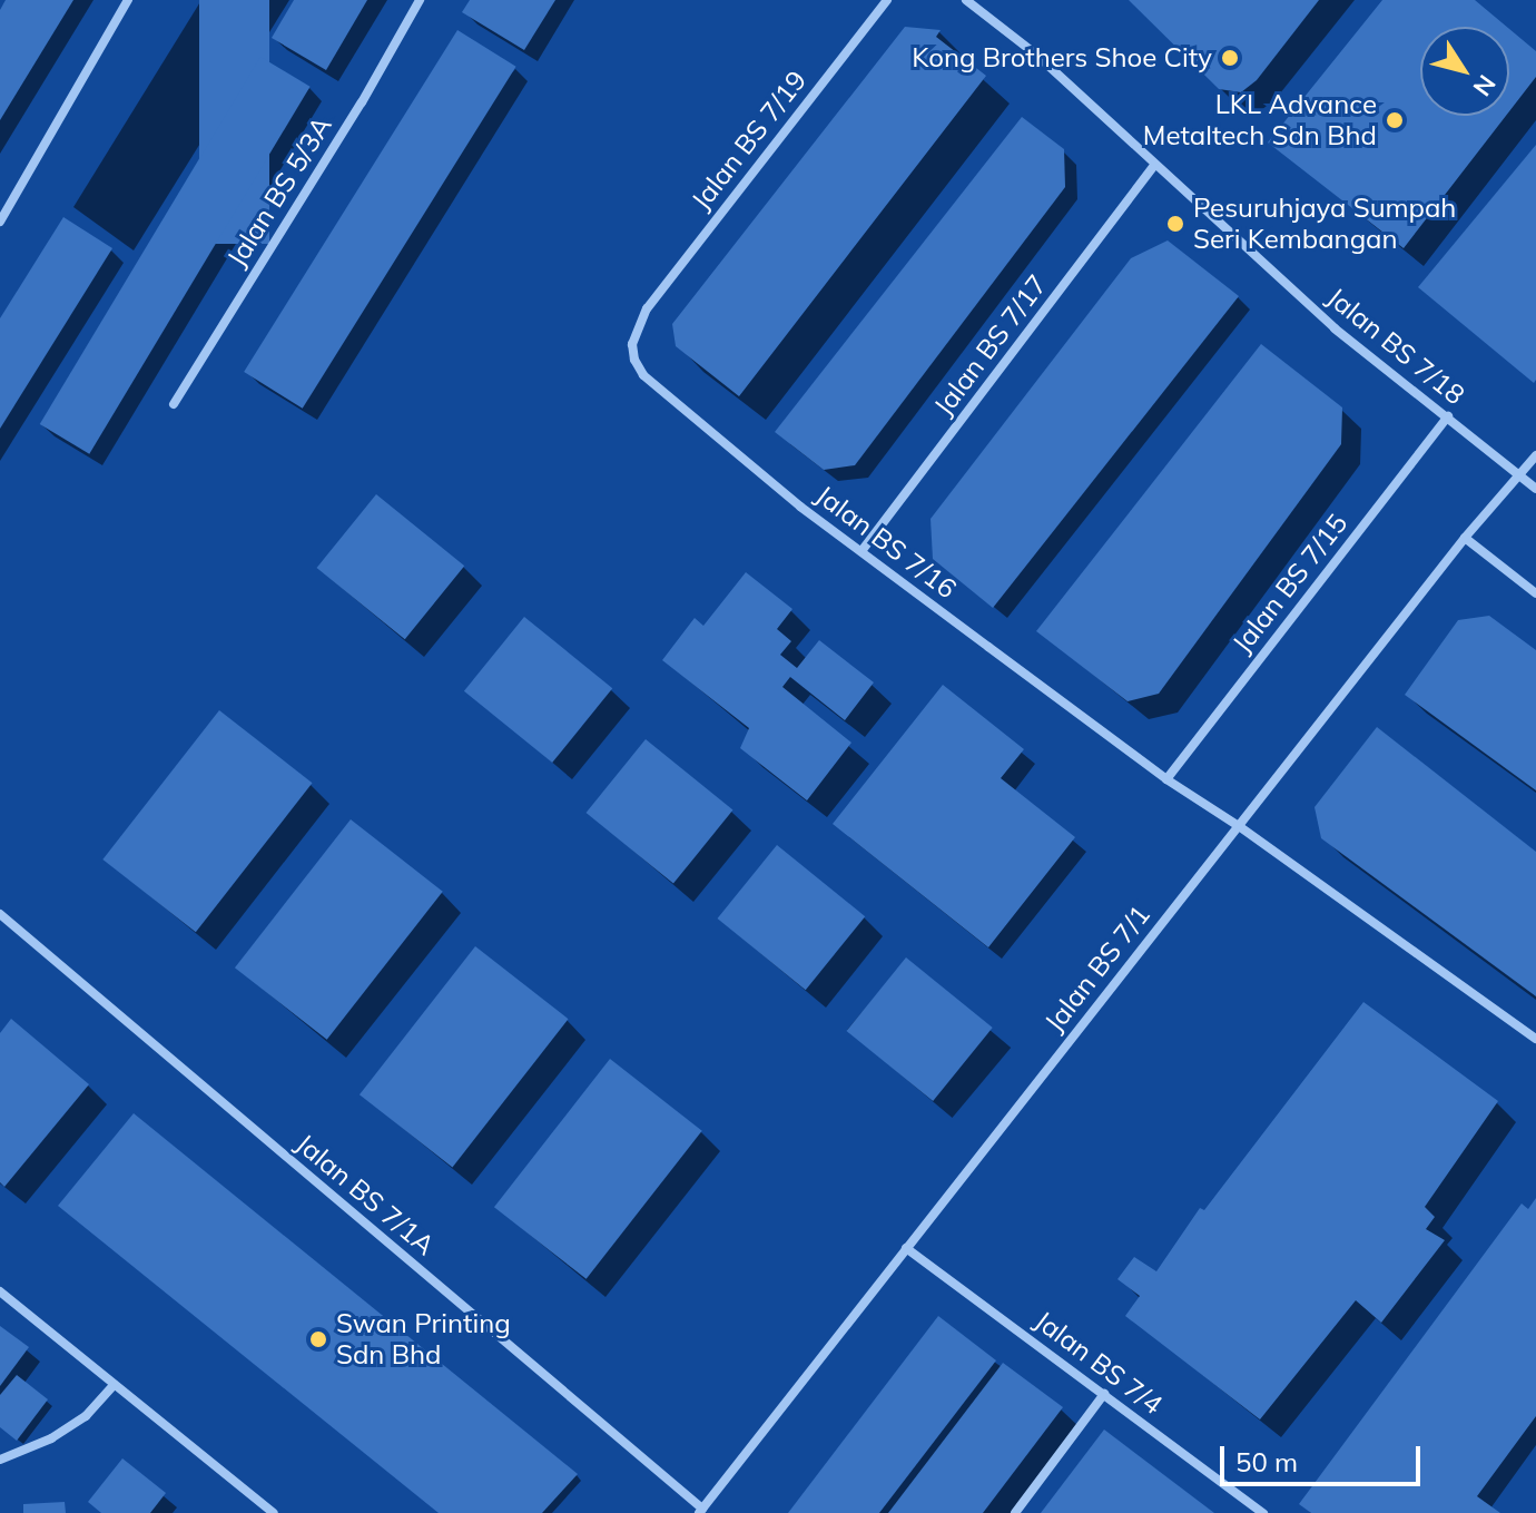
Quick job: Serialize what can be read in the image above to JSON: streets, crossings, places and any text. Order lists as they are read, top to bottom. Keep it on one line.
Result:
{"streets":{"street":["Jalan BS 7/19","Jalan BS 5/3A","Jalan BS 7/17","Jalan BS 7/18","Jalan BS 7/16","Jalan BS 7/15","Jalan BS 7/1","Jalan BS 7/1A","Jalan BS 7/4"]},"crossings":[["Jalan BS 7/19","Jalan BS 7/16"],["Jalan BS 7/17","Jalan BS 7/18"],["Jalan BS 7/17","Jalan BS 7/16"],["Jalan BS 7/18","Jalan BS 7/15"],["Jalan BS 7/18","Jalan BS 7/1"],["Jalan BS 7/16","Jalan BS 7/15"],["Jalan BS 7/16","Jalan BS 7/1"],["Jalan BS 7/1","Jalan BS 7/1A"],["Jalan BS 7/1","Jalan BS 7/4"]],"places":["Kong Brothers Shoe City","LKL Advance Metaltech Sdn Bhd","Pesuruhjaya Sumpah Seri Kembangan","Swan Printing Sdn Bhd"],"scale_bar":"50 m","north":"bottom right"}
